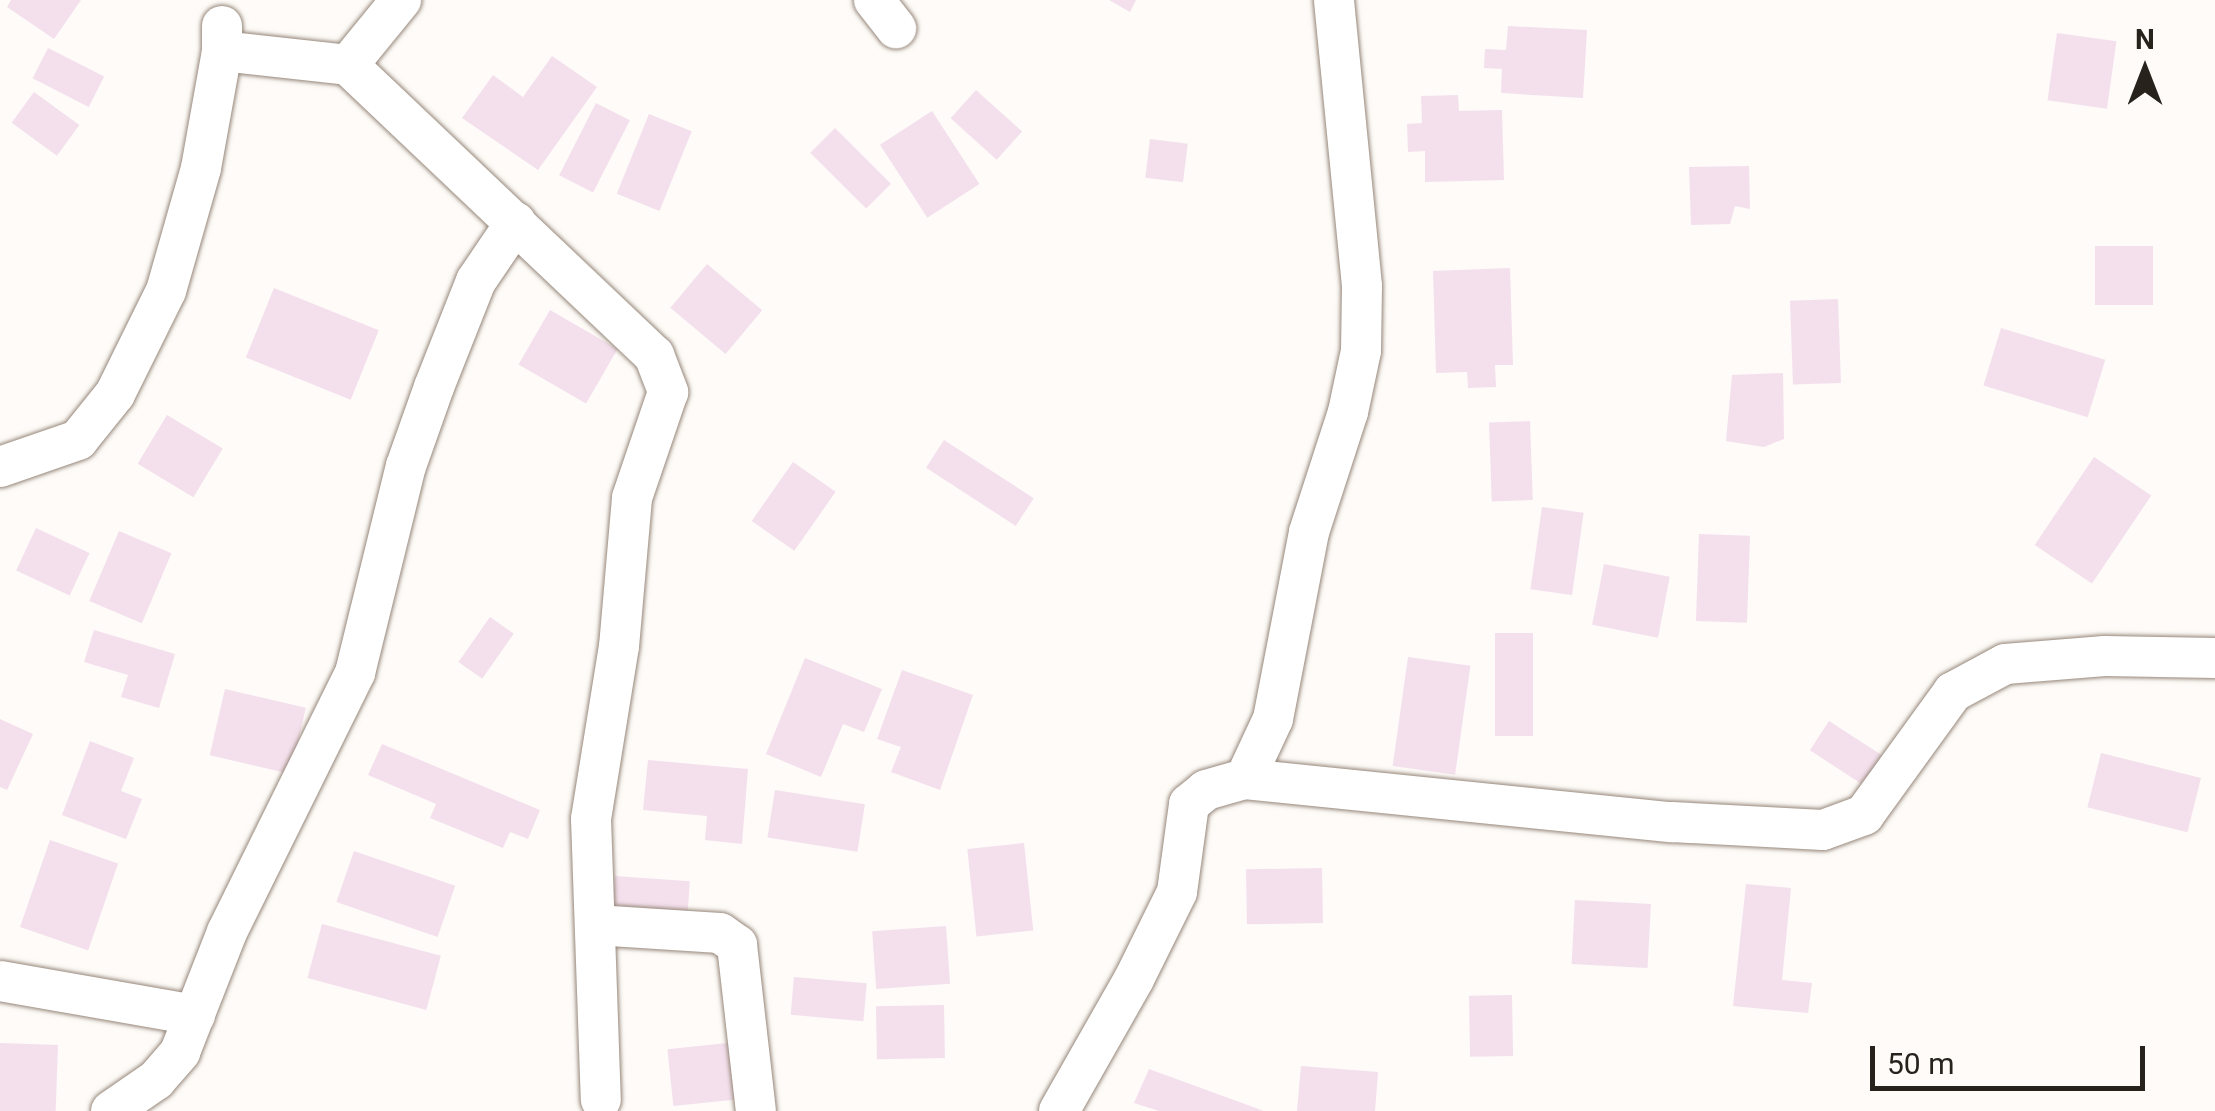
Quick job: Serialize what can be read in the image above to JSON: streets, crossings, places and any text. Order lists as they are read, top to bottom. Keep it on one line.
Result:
{"scale_bar":"50 m","north":"top"}
